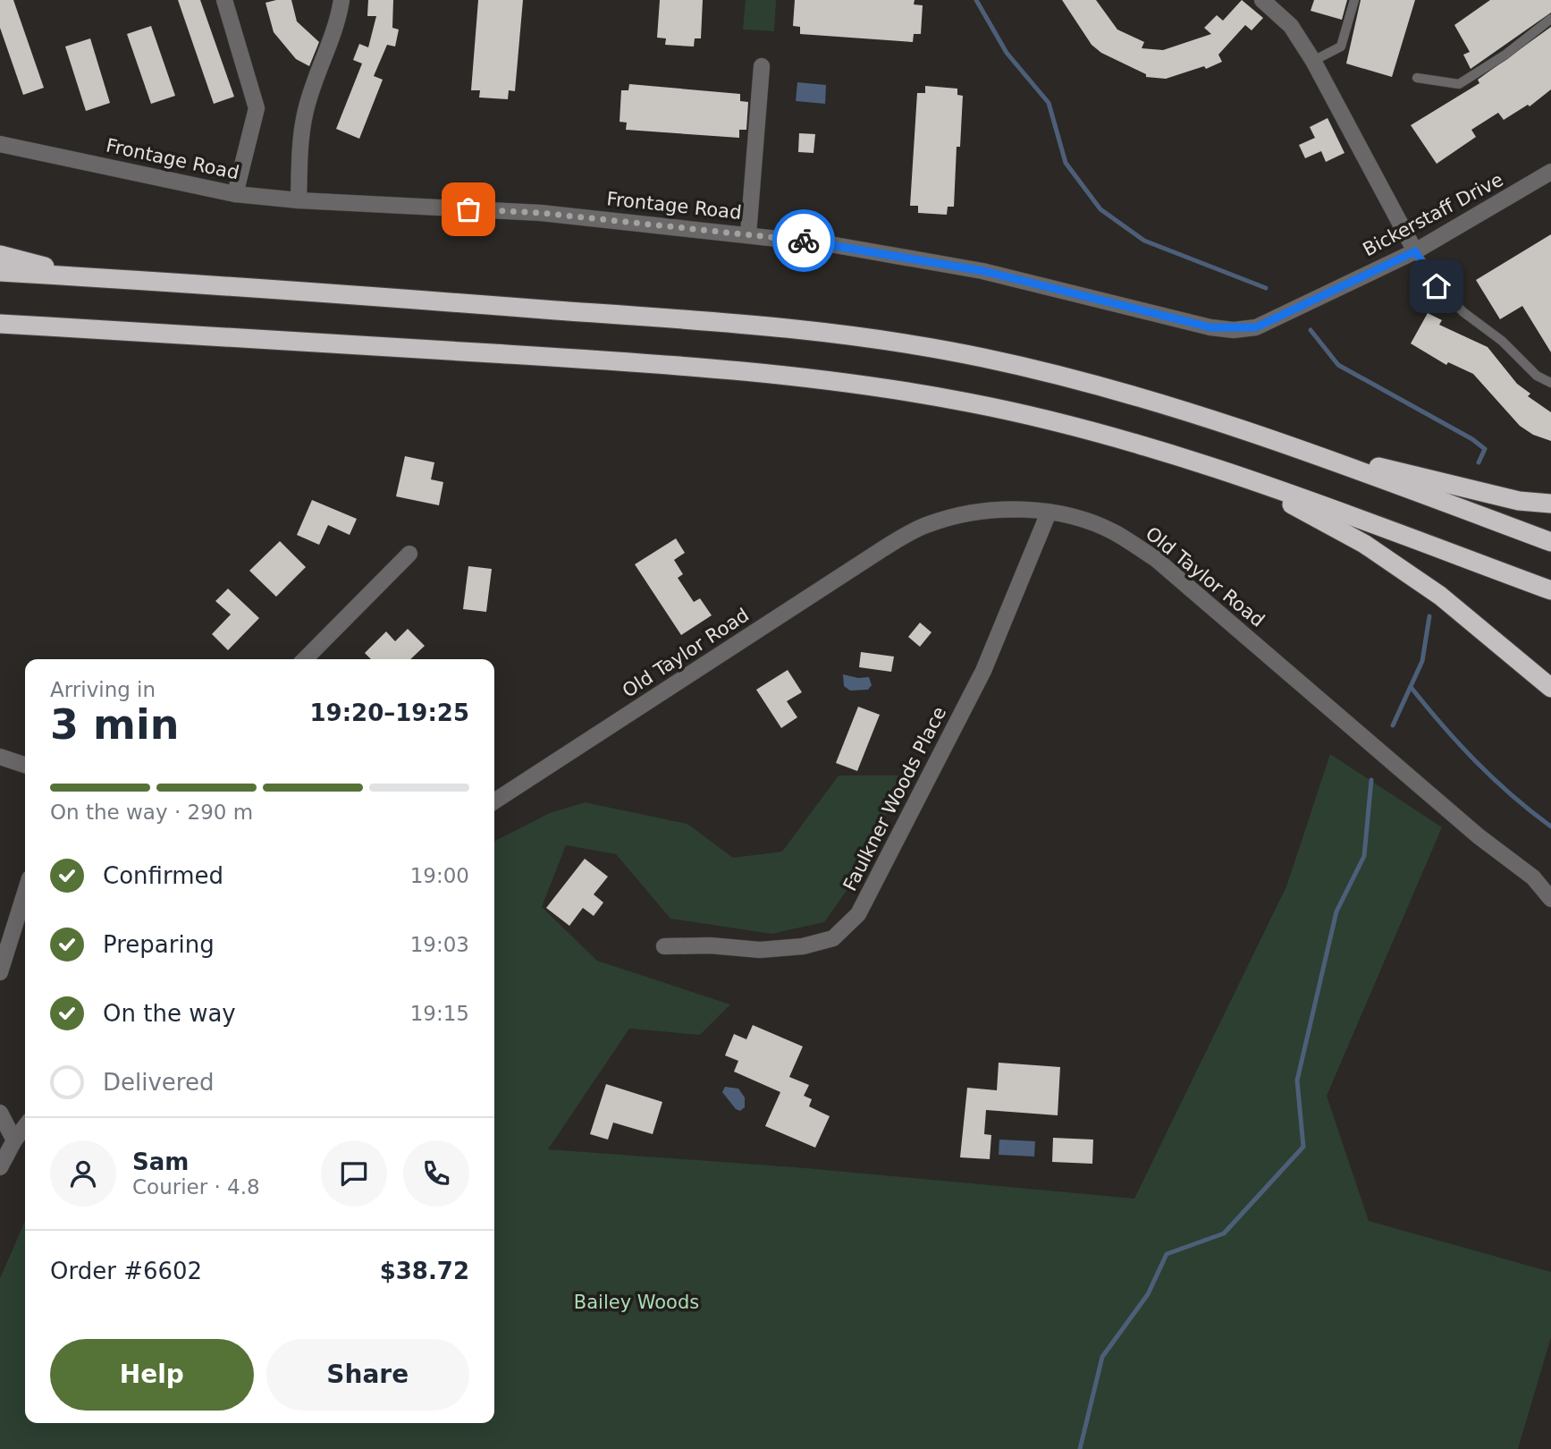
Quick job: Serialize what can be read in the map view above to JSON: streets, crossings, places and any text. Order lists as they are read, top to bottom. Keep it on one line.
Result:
{"streets":{"street":["Frontage Road","Bickerstaff Drive","Old Taylor Road","Faulkner Woods Place"]},"crossings":[["Frontage Road","Bickerstaff Drive"],["Old Taylor Road","Faulkner Woods Place"]],"parks":["Bailey Woods"],"page":{"heading":["3 min","Arriving in","19:20–19:25"],"panel":["Sam","Courier · 4.8","Order #6602","$38.72"],"bar":"On the way · 290 m","list":[["Confirmed","19:00"],["Preparing","19:03"],["On the way","19:15"],"Delivered"],"buttons":["Help","Share"]}}
